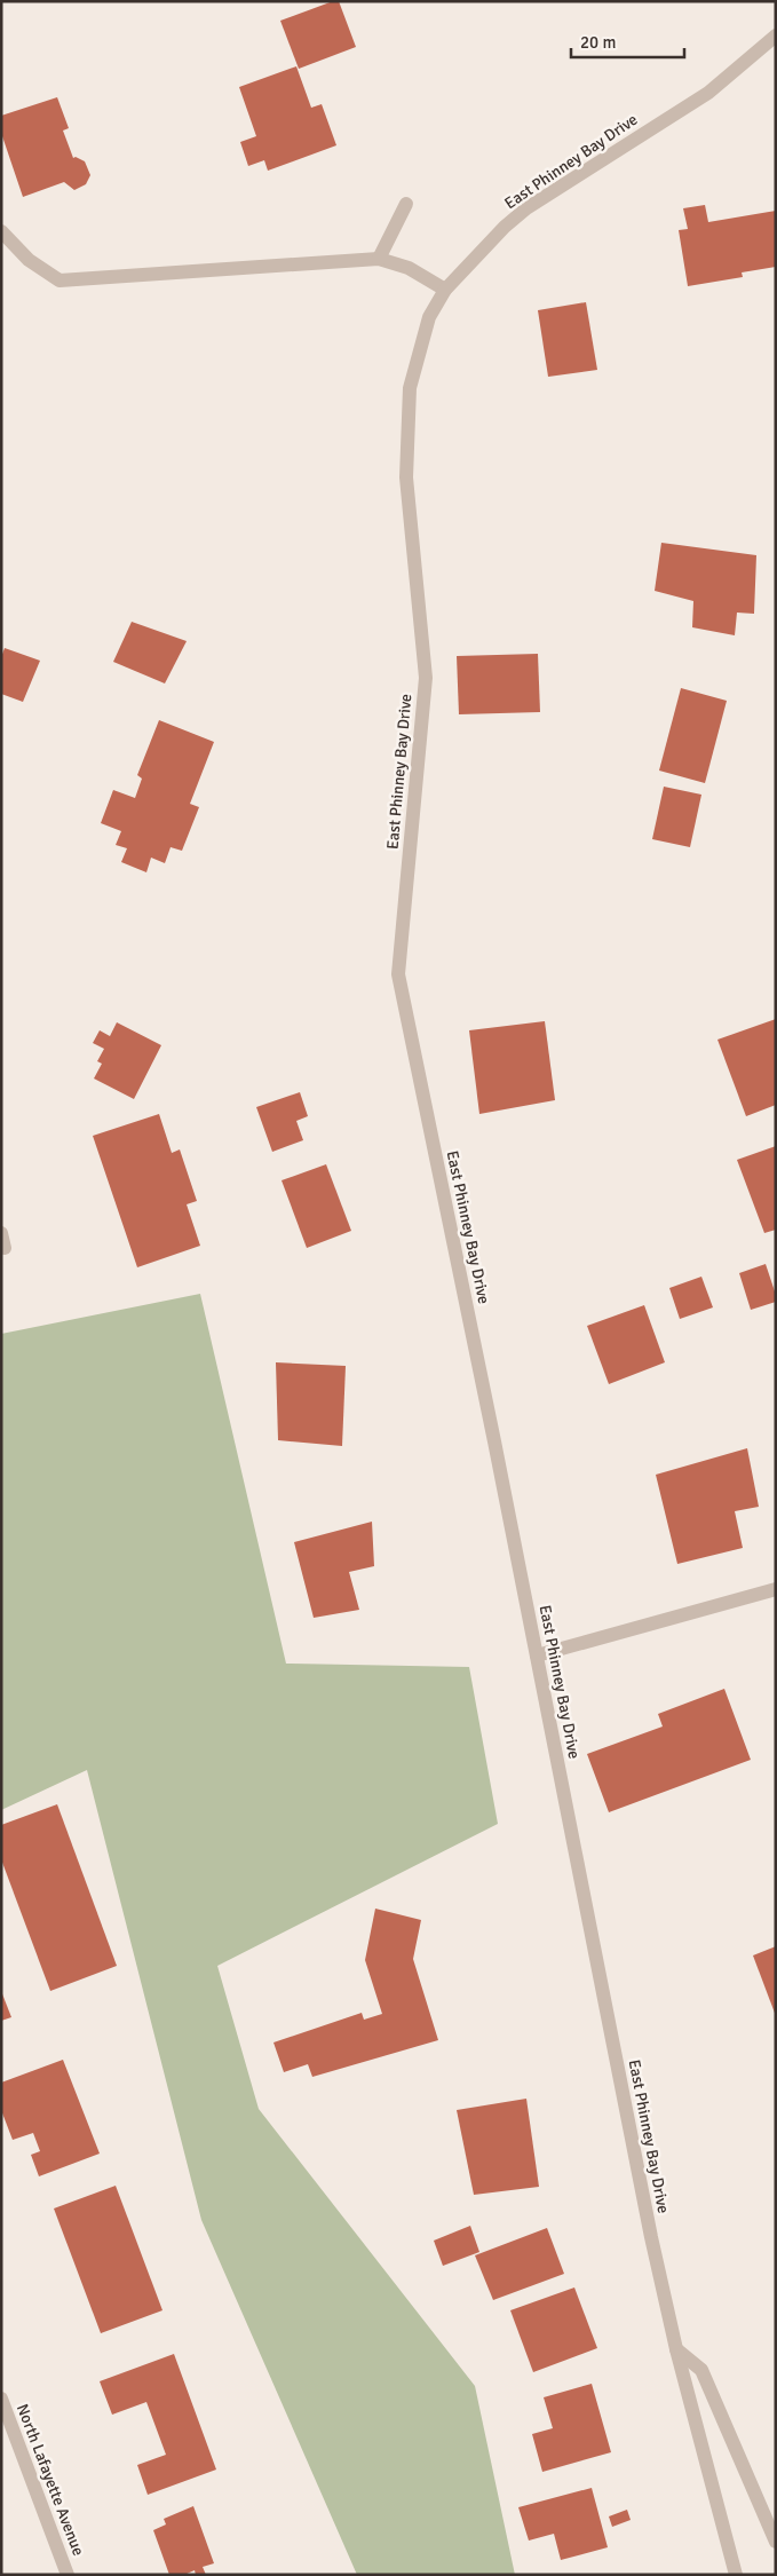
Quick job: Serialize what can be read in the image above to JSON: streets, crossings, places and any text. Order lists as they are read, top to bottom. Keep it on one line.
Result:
{"streets":{"street":["East Phinney Bay Drive","North Lafayette Avenue"]},"scale_bar":"20 m"}
